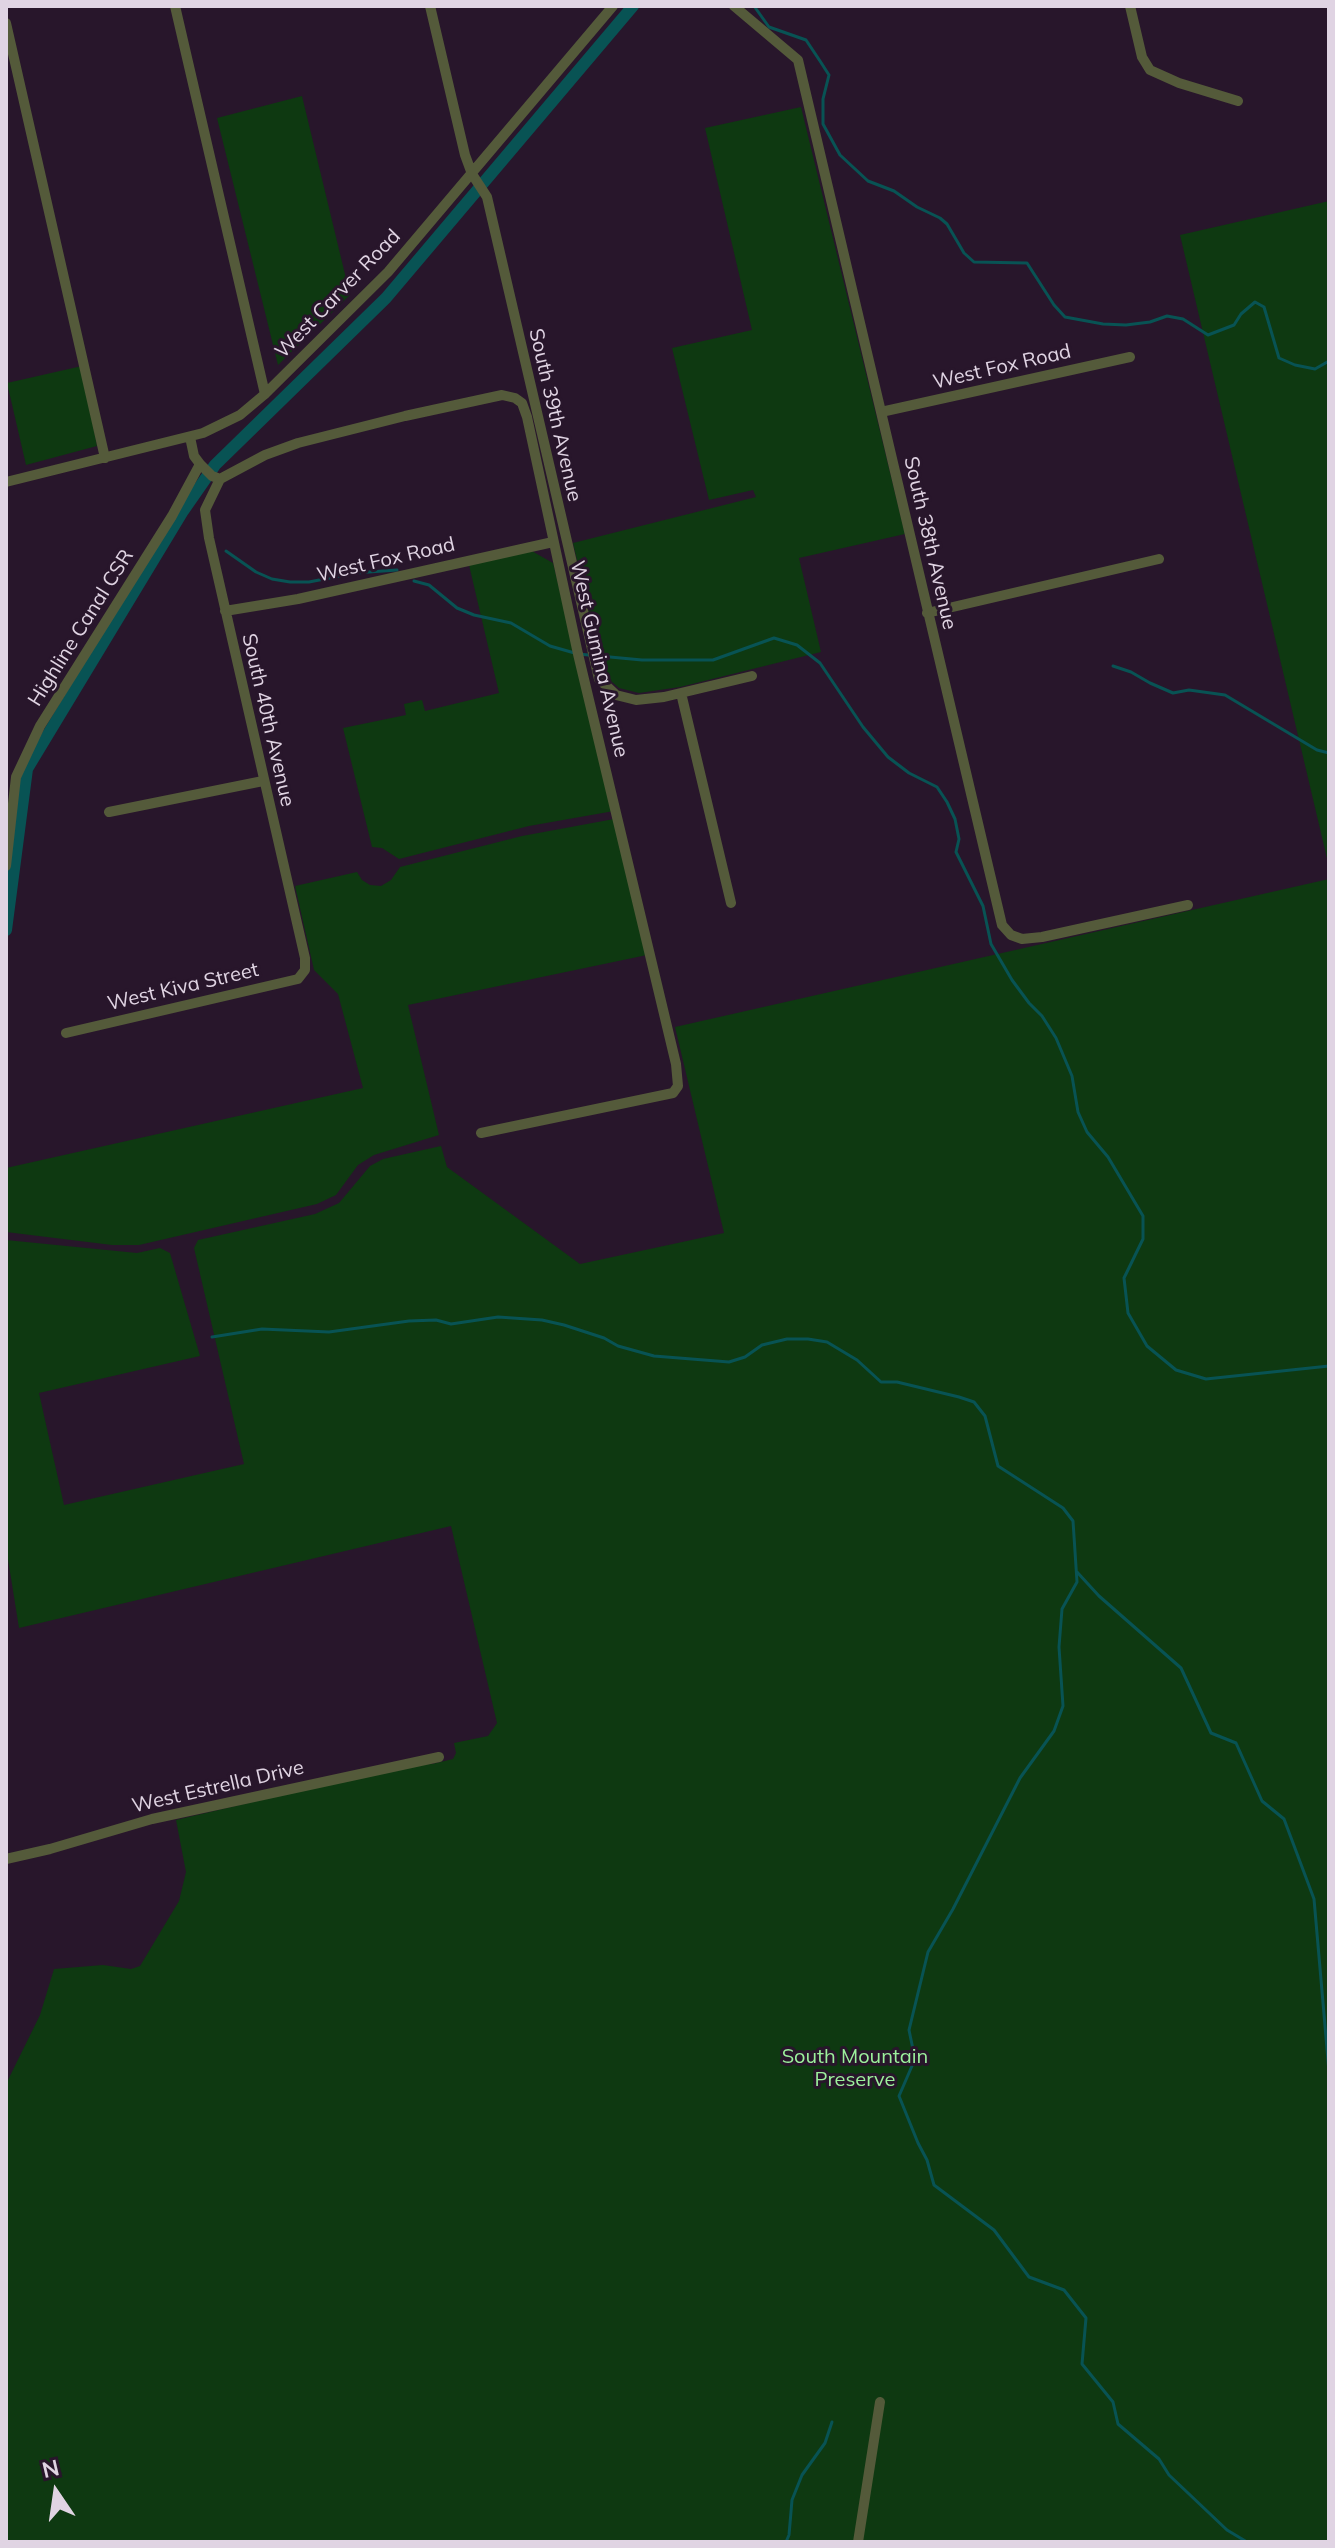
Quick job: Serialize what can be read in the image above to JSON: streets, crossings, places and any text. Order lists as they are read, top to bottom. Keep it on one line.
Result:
{"streets":{"street":["West Carver Road","West Fox Road","South 39th Avenue","South 38th Avenue","Highline Canal CSR","West Gumina Avenue","South 40th Avenue","West Kiva Street","West Estrella Drive"]},"crossings":[["West Carver Road","South 39th Avenue"],["West Fox Road","South 38th Avenue"],["West Fox Road","West Gumina Avenue"],["West Fox Road","South 40th Avenue"],["West Gumina Avenue","South 40th Avenue"],["South 40th Avenue","West Kiva Street"]],"parks":["South Mountain Preserve"],"north":"top"}
